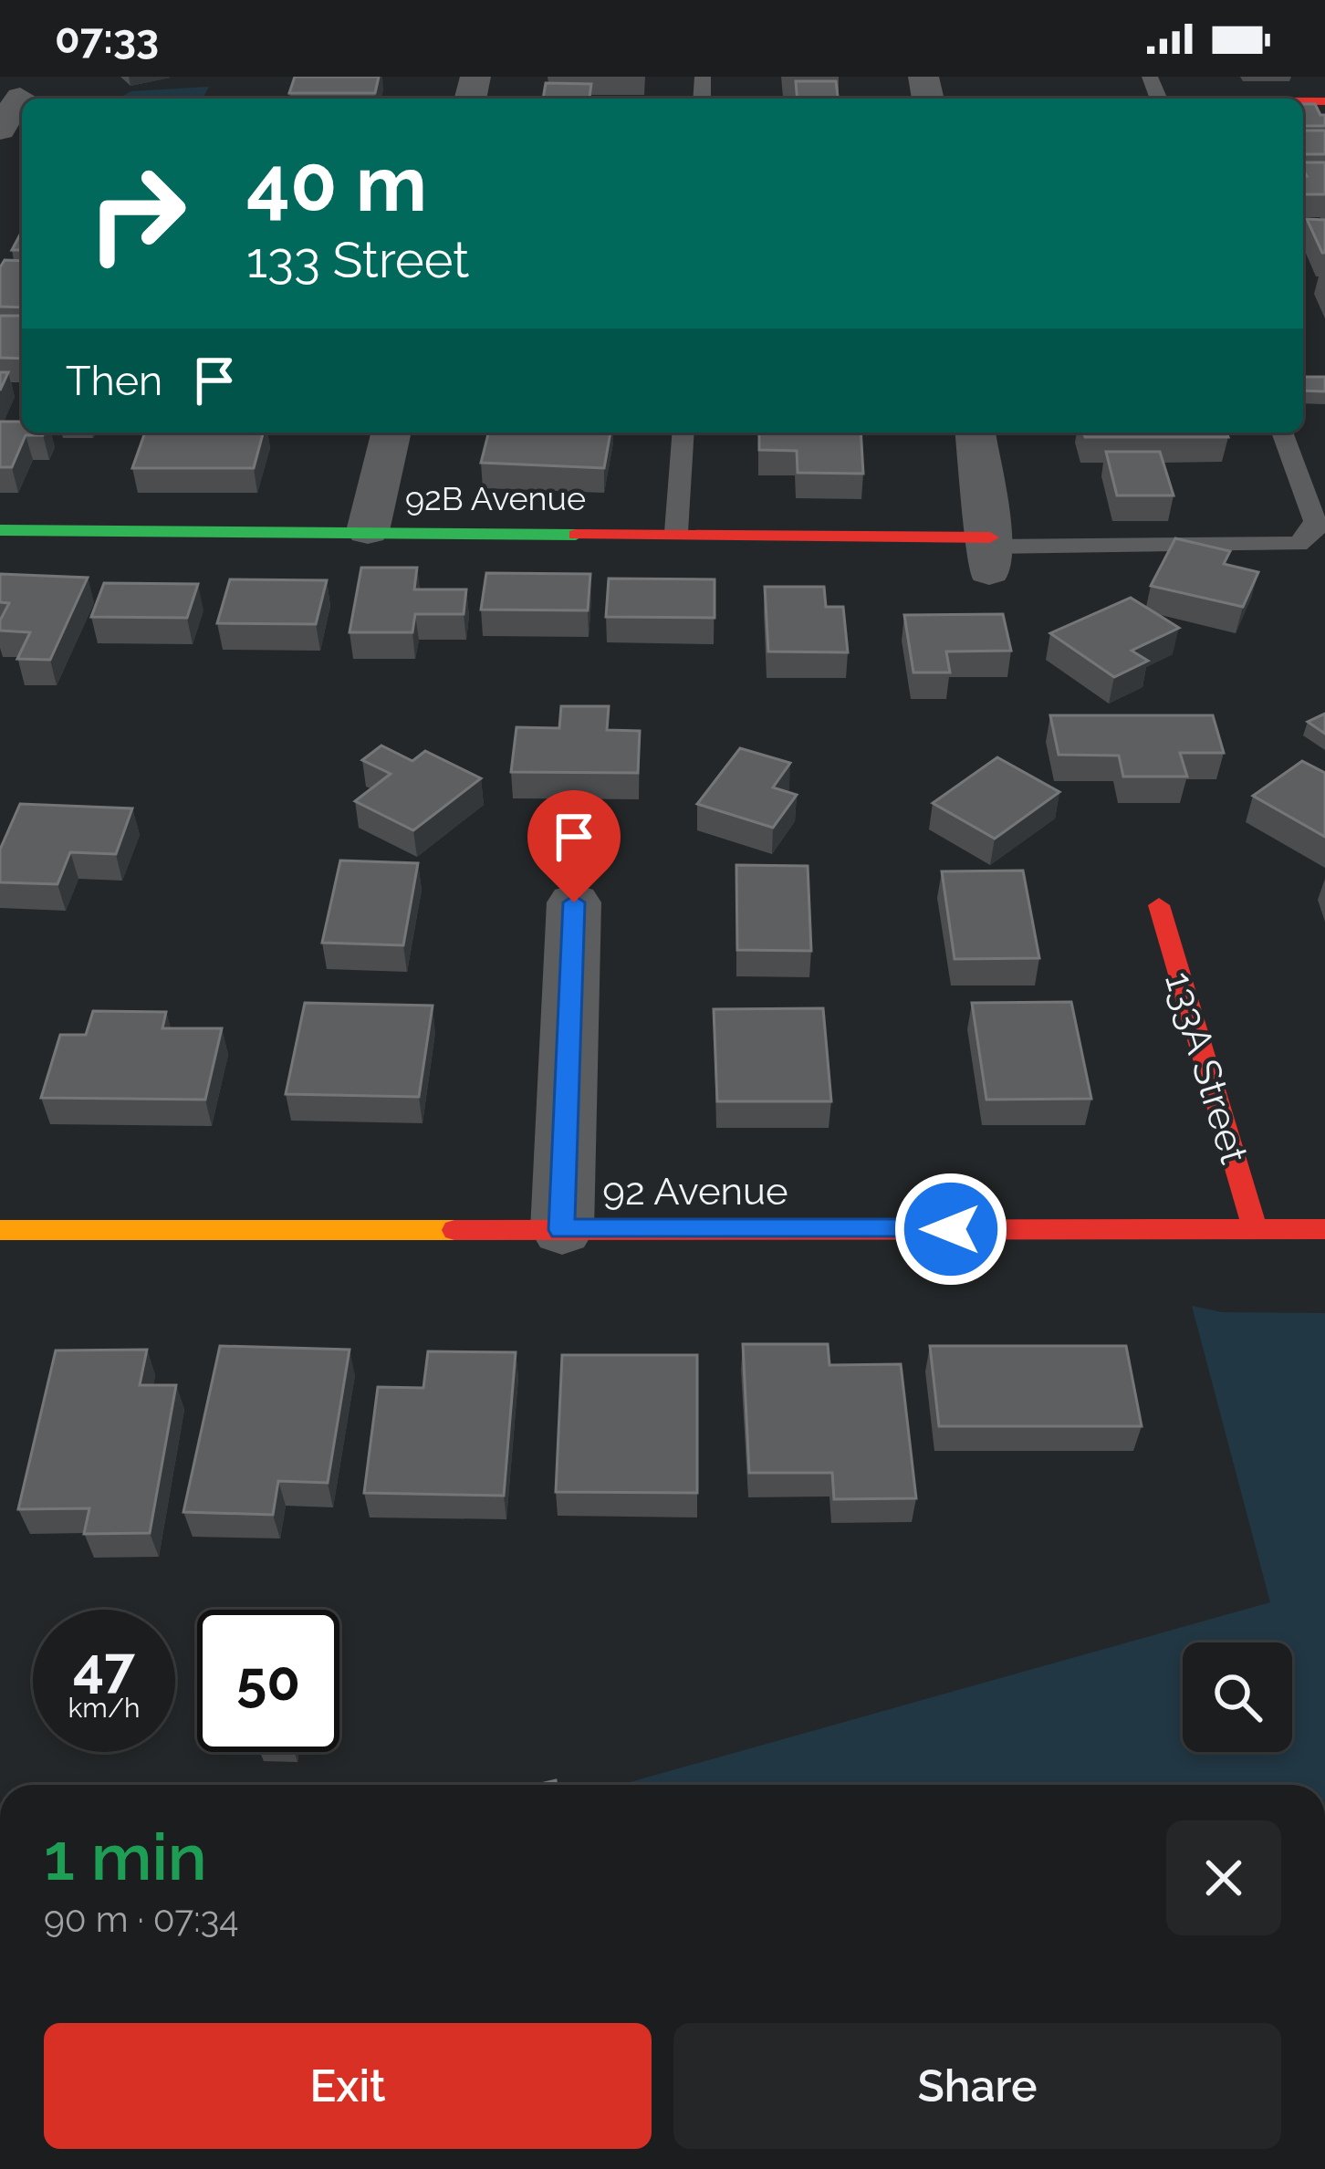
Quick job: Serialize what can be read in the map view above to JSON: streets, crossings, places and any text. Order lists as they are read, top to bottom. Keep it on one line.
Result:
{"streets":{"street":["92B Avenue","133A Street","92 Avenue"]},"crossings":[["133A Street","92 Avenue"]],"page":{"status":"07:33","turn":["40 m","133 Street"],"then":"Then","speed":"47 km/h","limit":"50","heading":["1 min","90 m · 07:34"],"buttons":["Exit","Share"]}}
